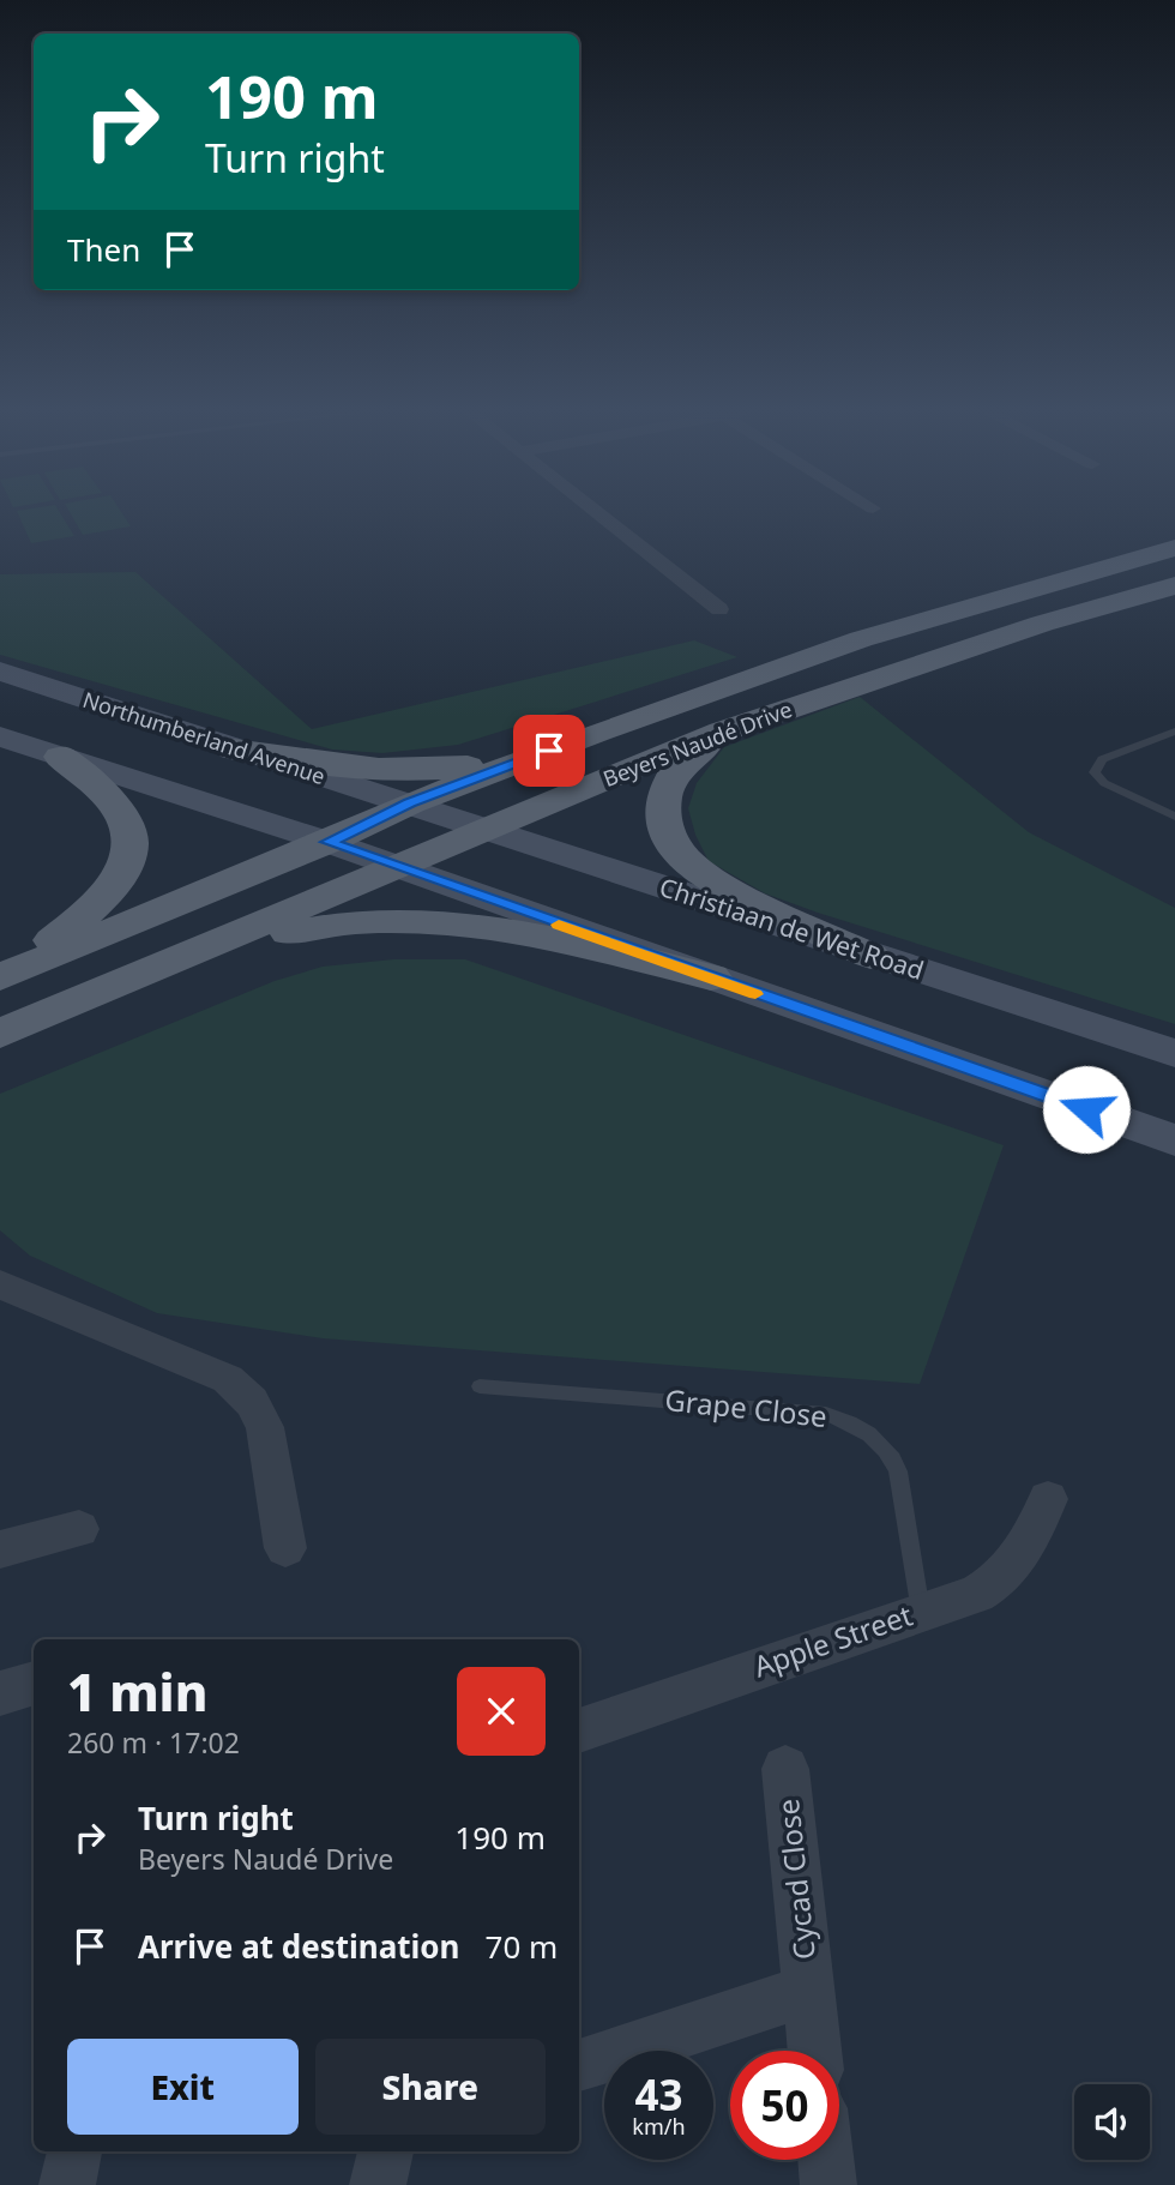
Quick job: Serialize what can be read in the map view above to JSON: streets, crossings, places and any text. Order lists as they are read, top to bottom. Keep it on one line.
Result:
{"streets":{"main road":["Northumberland Avenue","Beyers Naudé Drive","Christiaan de Wet Road"],"street":["Apple Street","Cycad Close"],"lane":["Grape Close"]},"crossings":[["Northumberland Avenue","Beyers Naudé Drive"],["Northumberland Avenue","Christiaan de Wet Road"],["Beyers Naudé Drive","Christiaan de Wet Road"],["Grape Close","Apple Street"]],"page":{"turn":["190 m","Turn right"],"then":"Then","heading":["1 min","260 m · 17:02"],"list":[{"name":"Turn right","note":"Beyers Naudé Drive","value":"190 m"},{"name":"Arrive at destination","value":"70 m"}],"buttons":["Exit","Share"],"speed":"43 km/h","limit":"50"}}
